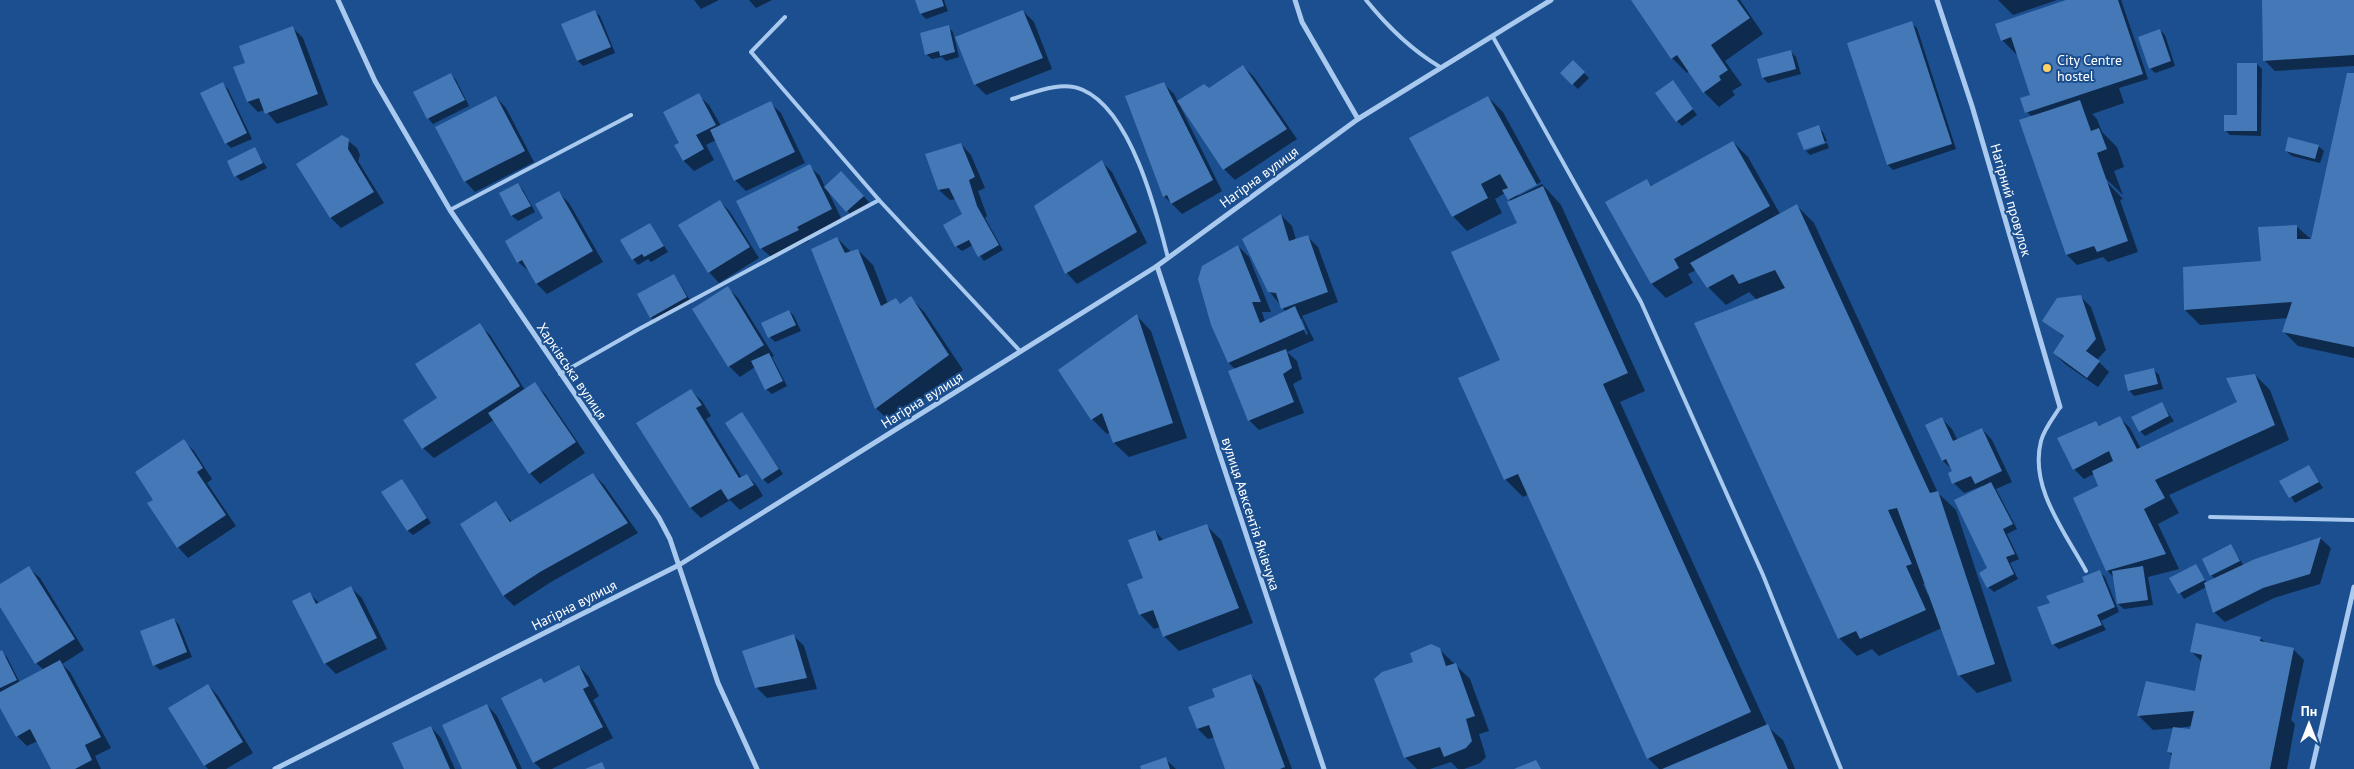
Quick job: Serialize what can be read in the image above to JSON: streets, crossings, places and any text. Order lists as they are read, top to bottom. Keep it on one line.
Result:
{"streets":{"street":["Нагірна вулиця","Нагірний провулок","Харківська вулиця","вулиця Авксентія Яківчука"]},"crossings":[["Нагірна вулиця","Харківська вулиця"],["Нагірна вулиця","вулиця Авксентія Яківчука"]],"places":["City Centre hostel"],"north":"top"}
